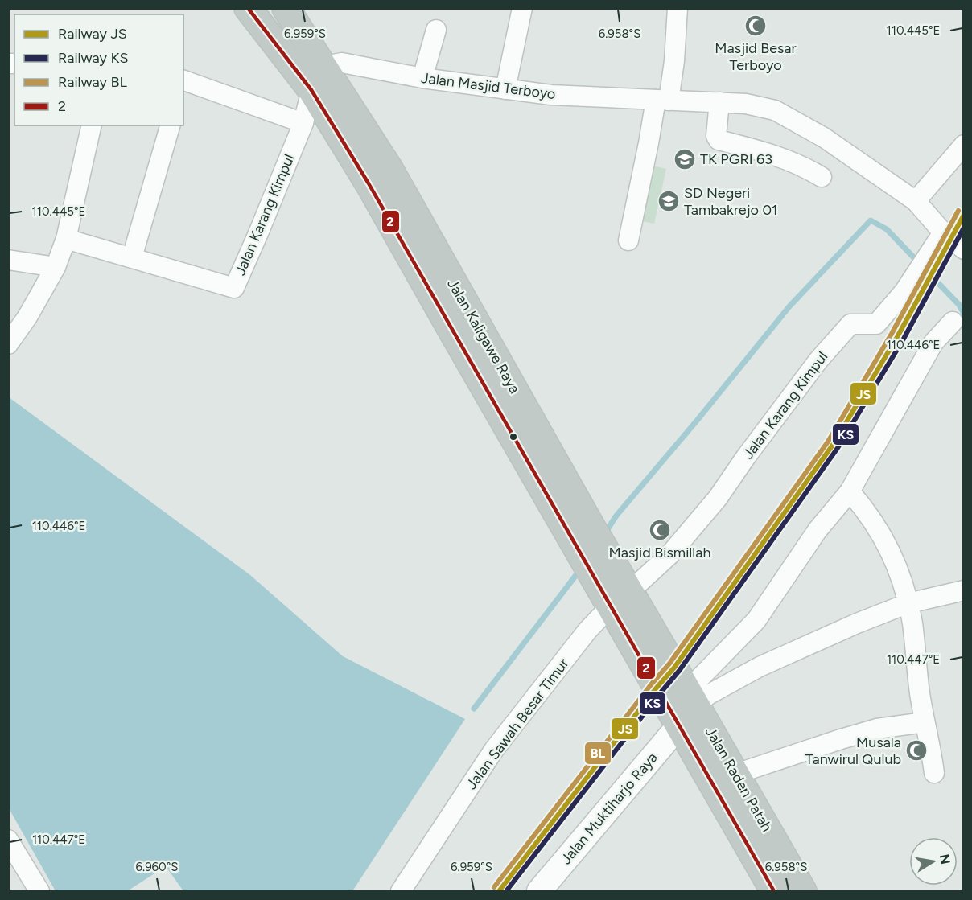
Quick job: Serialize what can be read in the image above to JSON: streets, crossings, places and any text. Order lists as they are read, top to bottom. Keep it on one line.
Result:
{"streets":{"highway":["Jalan Kaligawe Raya","Jalan Raden Patah"],"street":["Jalan Masjid Terboyo","Jalan Karang Kimpul","Jalan Sawah Besar Timur","Jalan Muktiharjo Raya"]},"crossings":[["Jalan Masjid Terboyo","Jalan Karang Kimpul"],["Jalan Masjid Terboyo","Jalan Kaligawe Raya"],["Jalan Karang Kimpul","Jalan Kaligawe Raya"],["Jalan Karang Kimpul","Jalan Sawah Besar Timur"],["Jalan Kaligawe Raya","Jalan Sawah Besar Timur"],["Jalan Kaligawe Raya","Jalan Raden Patah"],["Jalan Kaligawe Raya","Jalan Muktiharjo Raya"],["Jalan Raden Patah","Jalan Muktiharjo Raya"]],"places":{"mosque":["Masjid Besar Terboyo","Masjid Bismillah","Musala Tanwirul Qulub"],"school or university":["TK PGRI 63","SD Negeri Tambakrejo 01"]},"lines":["transit line 2","rail line BL","rail line JS","rail line KS"],"legend":["Railway JS","Railway KS","Railway BL","2"],"north":"right","coordinates":["110.445°E","6.959°S","6.958°S","110.446°E","110.447°E","6.960°S"]}
